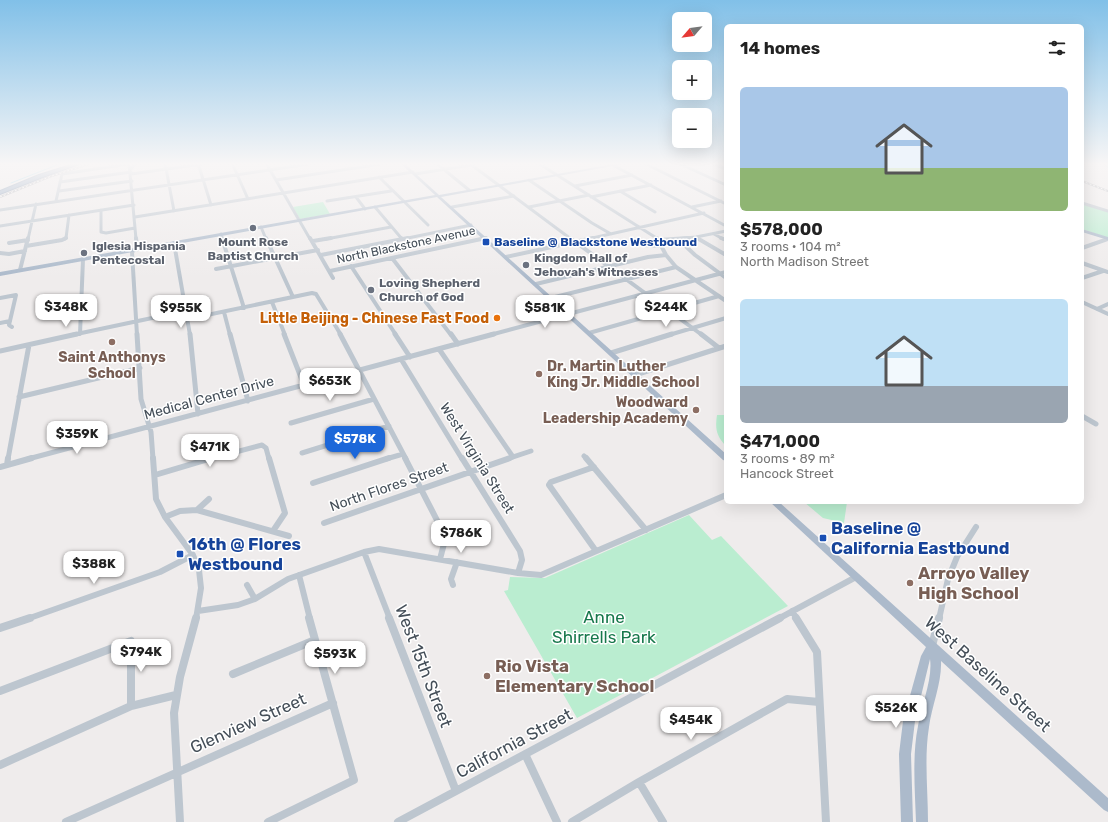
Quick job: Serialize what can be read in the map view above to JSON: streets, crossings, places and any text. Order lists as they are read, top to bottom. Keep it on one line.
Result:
{"streets":{"main road":["West Baseline Street"],"street":["North Blackstone Avenue","Medical Center Drive","West Virginia Street","North Flores Street","West 15th Street","Glenview Street","California Street"]},"crossings":[["Medical Center Drive","West Virginia Street"],["West Virginia Street","North Flores Street"],["West 15th Street","California Street"],["West Baseline Street","California Street"]],"parks":["Anne Shirrells Park"],"places":{"other":["Mount Rose Baptist Church","Iglesia Hispania Pentecostal","Kingdom Hall of Jehovah's Witnesses","Loving Shepherd Church of God","Little Beijing - Chinese Fast Food","Saint Anthonys School","Dr. Martin Luther King Jr. Middle School","Woodward Leadership Academy","Arroyo Valley High School","Rio Vista Elementary School"],"transit":["Baseline @ Blackstone Westbound","Baseline @ California Eastbound","16th @ Flores Westbound"]},"north":"bottom left","page":{"map_buttons":["+","−"],"heading":"14 homes","list":[{"name":"$578,000","note":"3 rooms · 104 m² · North Madison Street"},{"name":"$471,000","note":"3 rooms · 89 m² · Hancock Street"}],"price":["$348K","$244K","$955K","$581K","$653K","$359K","$578K","$471K","$786K","$388K","$794K","$593K","$526K","$454K"]}}
